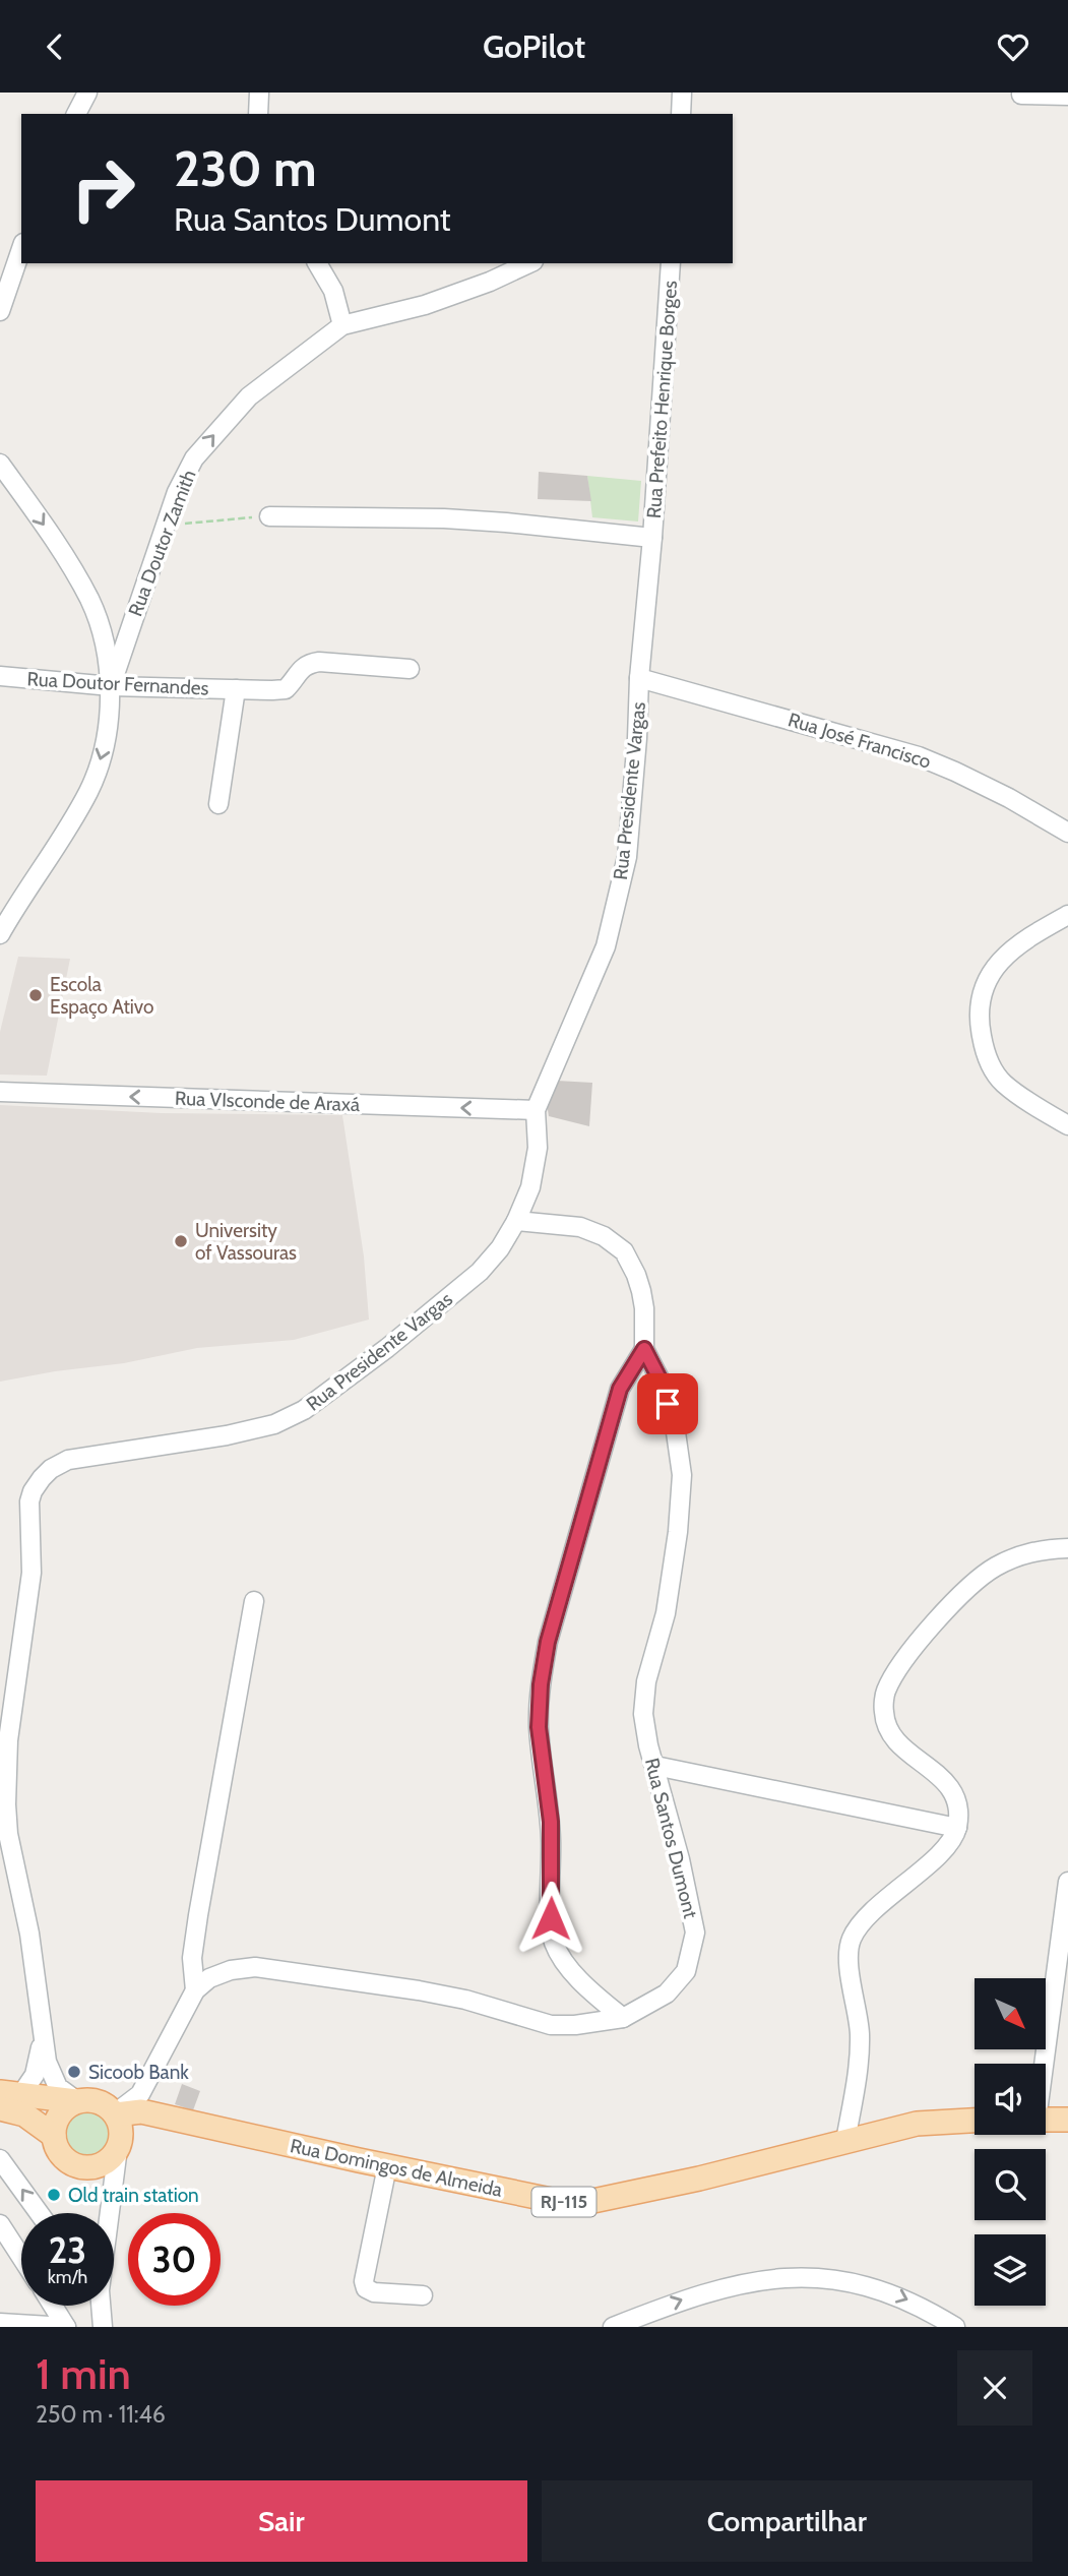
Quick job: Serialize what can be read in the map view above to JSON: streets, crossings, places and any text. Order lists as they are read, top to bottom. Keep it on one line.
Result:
{"streets":{"main road":["Rua Domingos de Almeida","RJ-115"],"street":["Rua Prefeito Henrique Borges","Rua Doutor Zamith","Rua Doutor Fernandes","Rua José Francisco","Rua Presidente Vargas","Rua VIsconde de Araxá","Rua Santos Dumont"]},"crossings":[["Rua Prefeito Henrique Borges","Rua Presidente Vargas"],["Rua Doutor Zamith","Rua Doutor Fernandes"],["Rua José Francisco","Rua Presidente Vargas"],["Rua Presidente Vargas","Rua VIsconde de Araxá"],["Rua Presidente Vargas","Rua Santos Dumont"],["Rua Presidente Vargas","Rua Domingos de Almeida"]],"one_way":["Rua Doutor Zamith","Rua VIsconde de Araxá"],"places":["Escola Espaço Ativo","University of Vassouras","Sicoob Bank","Old train station"],"north":"bottom right","page":{"header":"GoPilot","turn":["230 m","Rua Santos Dumont"],"speed":"23 km/h","limit":"30","heading":["1 min","250 m · 11:46"],"buttons":["Sair","Compartilhar"]}}
